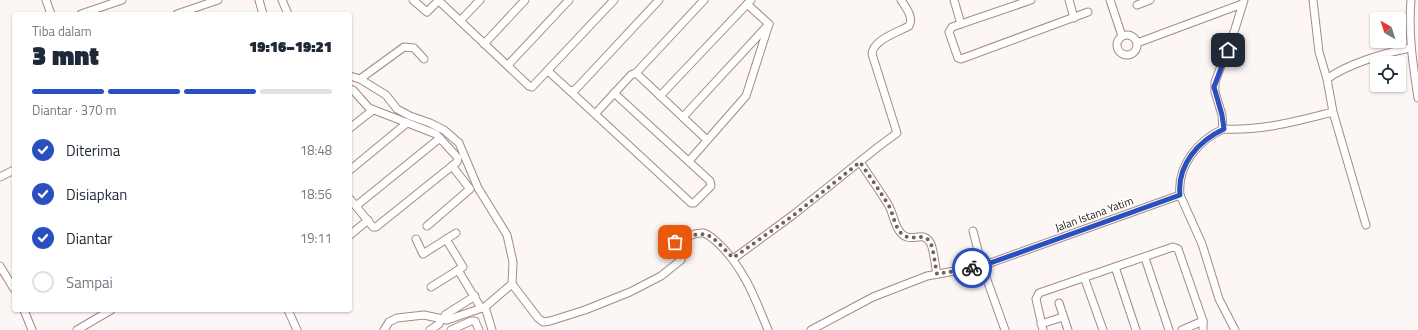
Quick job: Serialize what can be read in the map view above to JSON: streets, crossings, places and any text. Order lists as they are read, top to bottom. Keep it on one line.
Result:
{"streets":{"street":["Jalan Istana Yatim"]},"north":"top left","page":{"heading":["3 mnt","Tiba dalam","19:16–19:21"],"bar":"Diantar · 370 m","list":[["Diterima","18:48"],["Disiapkan","18:56"],["Diantar","19:11"],"Sampai"]}}
